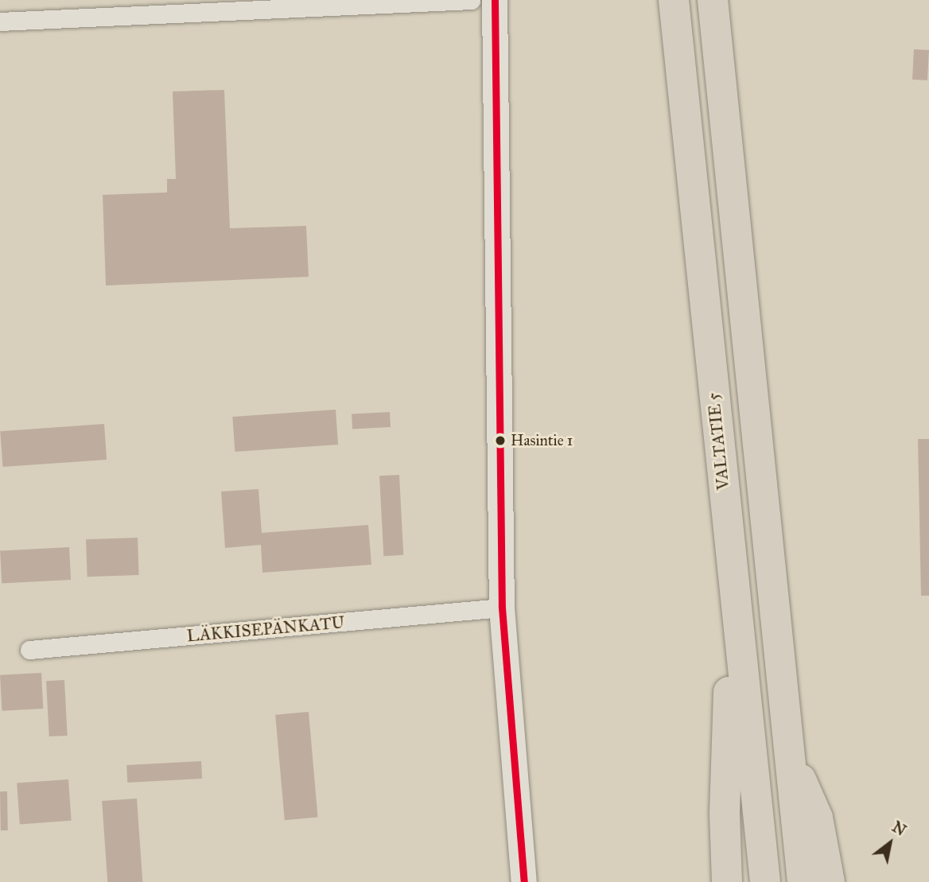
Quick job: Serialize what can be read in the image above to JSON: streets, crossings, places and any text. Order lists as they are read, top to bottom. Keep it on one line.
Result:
{"streets":{"highway":["VALTATIE 5"],"street":["LÄKKISEPÄNKATU"]},"places":["Hasintie 1"],"north":"top right"}
